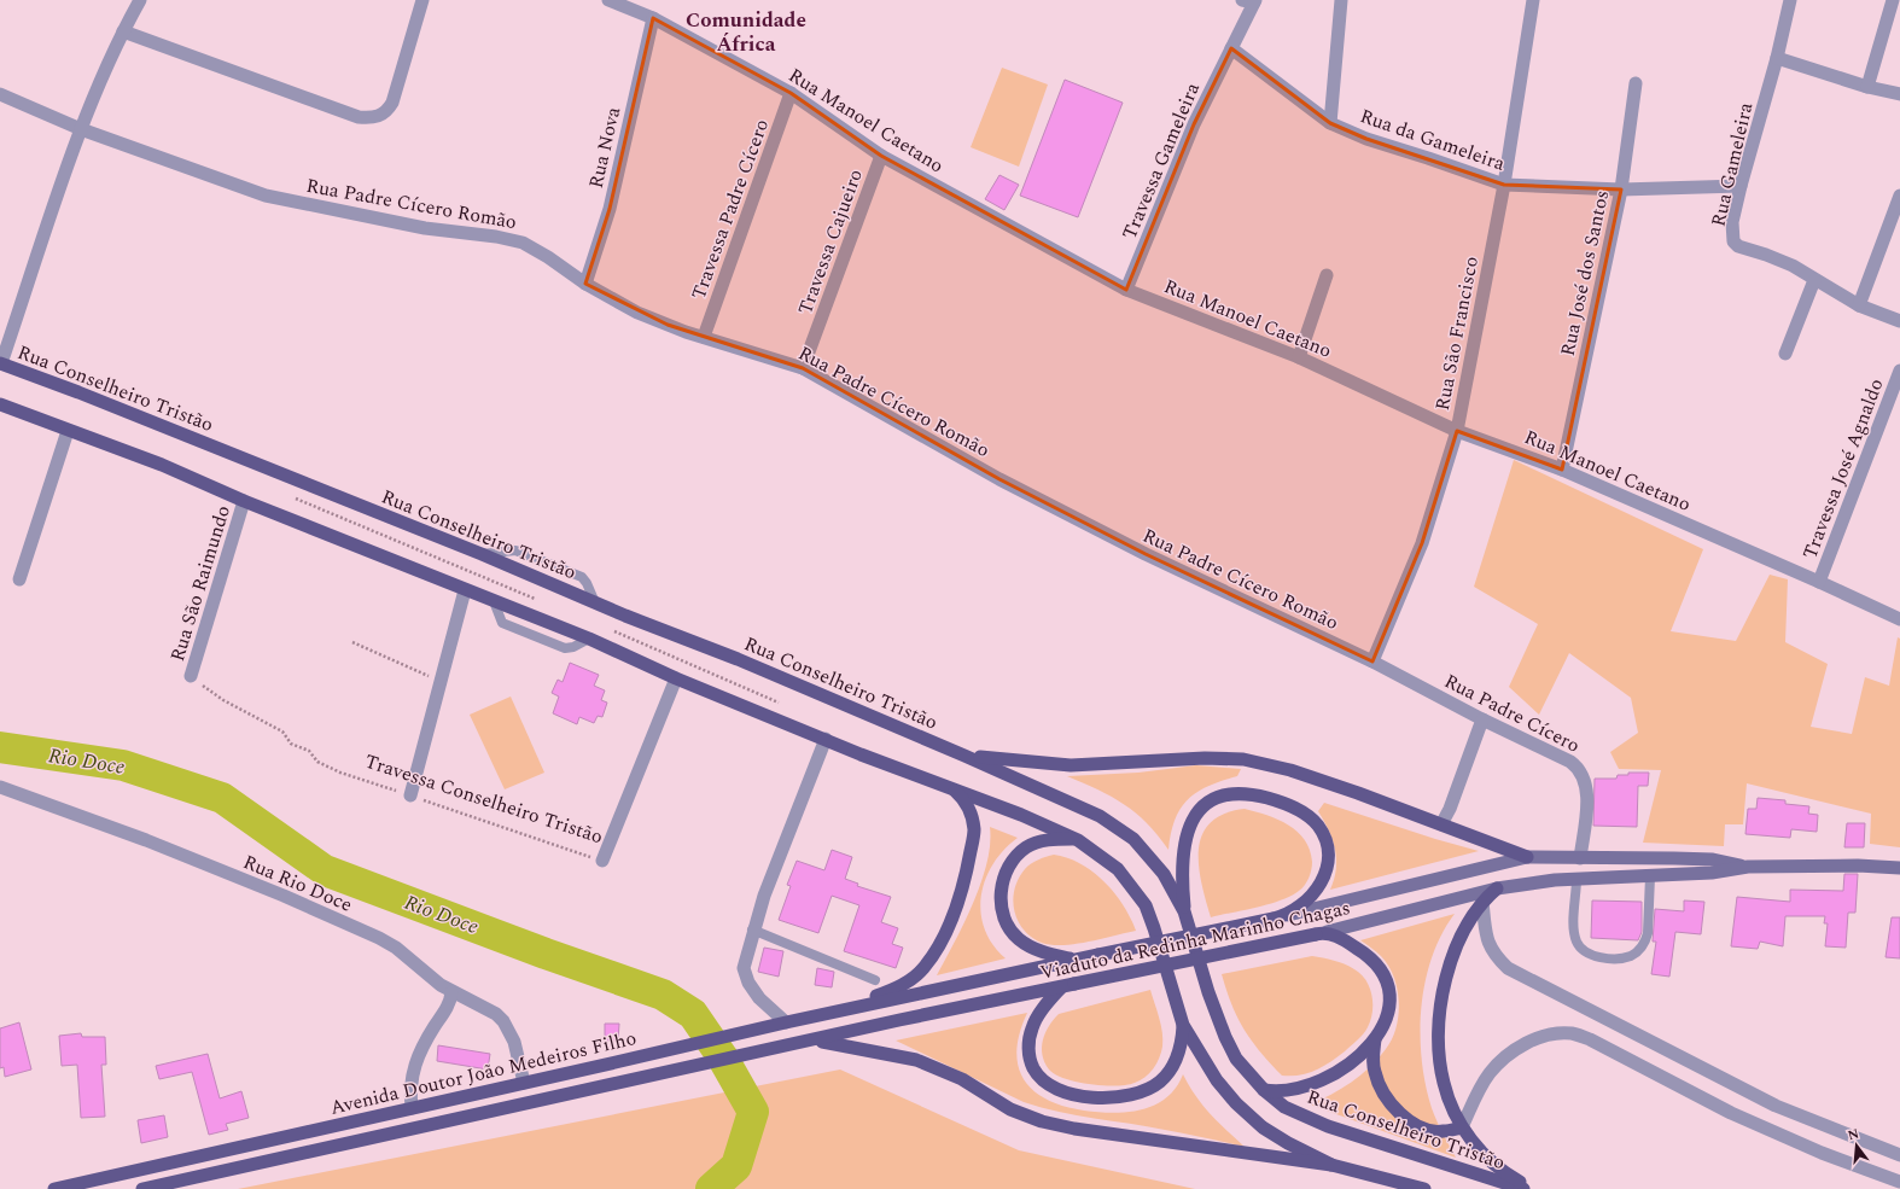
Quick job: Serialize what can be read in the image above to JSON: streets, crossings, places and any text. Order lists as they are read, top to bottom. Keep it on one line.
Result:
{"streets":{"main road":["Rua Conselheiro Tristão","Viaduto da Redinha Marinho Chagas","Avenida Doutor João Medeiros Filho"],"street":["Rua Manoel Caetano","Rua da Gameleira","Rua Nova","Travessa Gameleira","Rua Gameleira","Rua Padre Cícero Romão","Travessa Padre Cícero","Travessa Cajueiro","Rua José dos Santos","Rua São Francisco","Travessa José Agnaldo","Rua São Raimundo","Rua Padre Cícero","Travessa Conselheiro Tristão","Rua Rio Doce"]},"crossings":[["Rua Manoel Caetano","Rua Nova"],["Rua Manoel Caetano","Travessa Gameleira"],["Rua Manoel Caetano","Travessa Padre Cícero"],["Rua Manoel Caetano","Travessa Cajueiro"],["Rua Manoel Caetano","Rua José dos Santos"],["Rua Manoel Caetano","Rua São Francisco"],["Rua Manoel Caetano","Travessa José Agnaldo"],["Rua da Gameleira","Travessa Gameleira"],["Rua da Gameleira","Rua Gameleira"],["Rua da Gameleira","Rua José dos Santos"],["Rua da Gameleira","Rua São Francisco"],["Rua Nova","Rua Padre Cícero Romão"],["Rua Padre Cícero Romão","Travessa Padre Cícero"],["Rua Padre Cícero Romão","Travessa Cajueiro"],["Rua Padre Cícero Romão","Rua São Francisco"],["Rua Padre Cícero Romão","Rua Padre Cícero"],["Rua São Francisco","Rua Padre Cícero"],["Rua São Raimundo","Travessa Conselheiro Tristão"],["Rua Rio Doce","Avenida Doutor João Medeiros Filho"],["Viaduto da Redinha Marinho Chagas","Avenida Doutor João Medeiros Filho"]],"districts":["Comunidade África"],"water":["Rio Doce"],"north":"top"}
